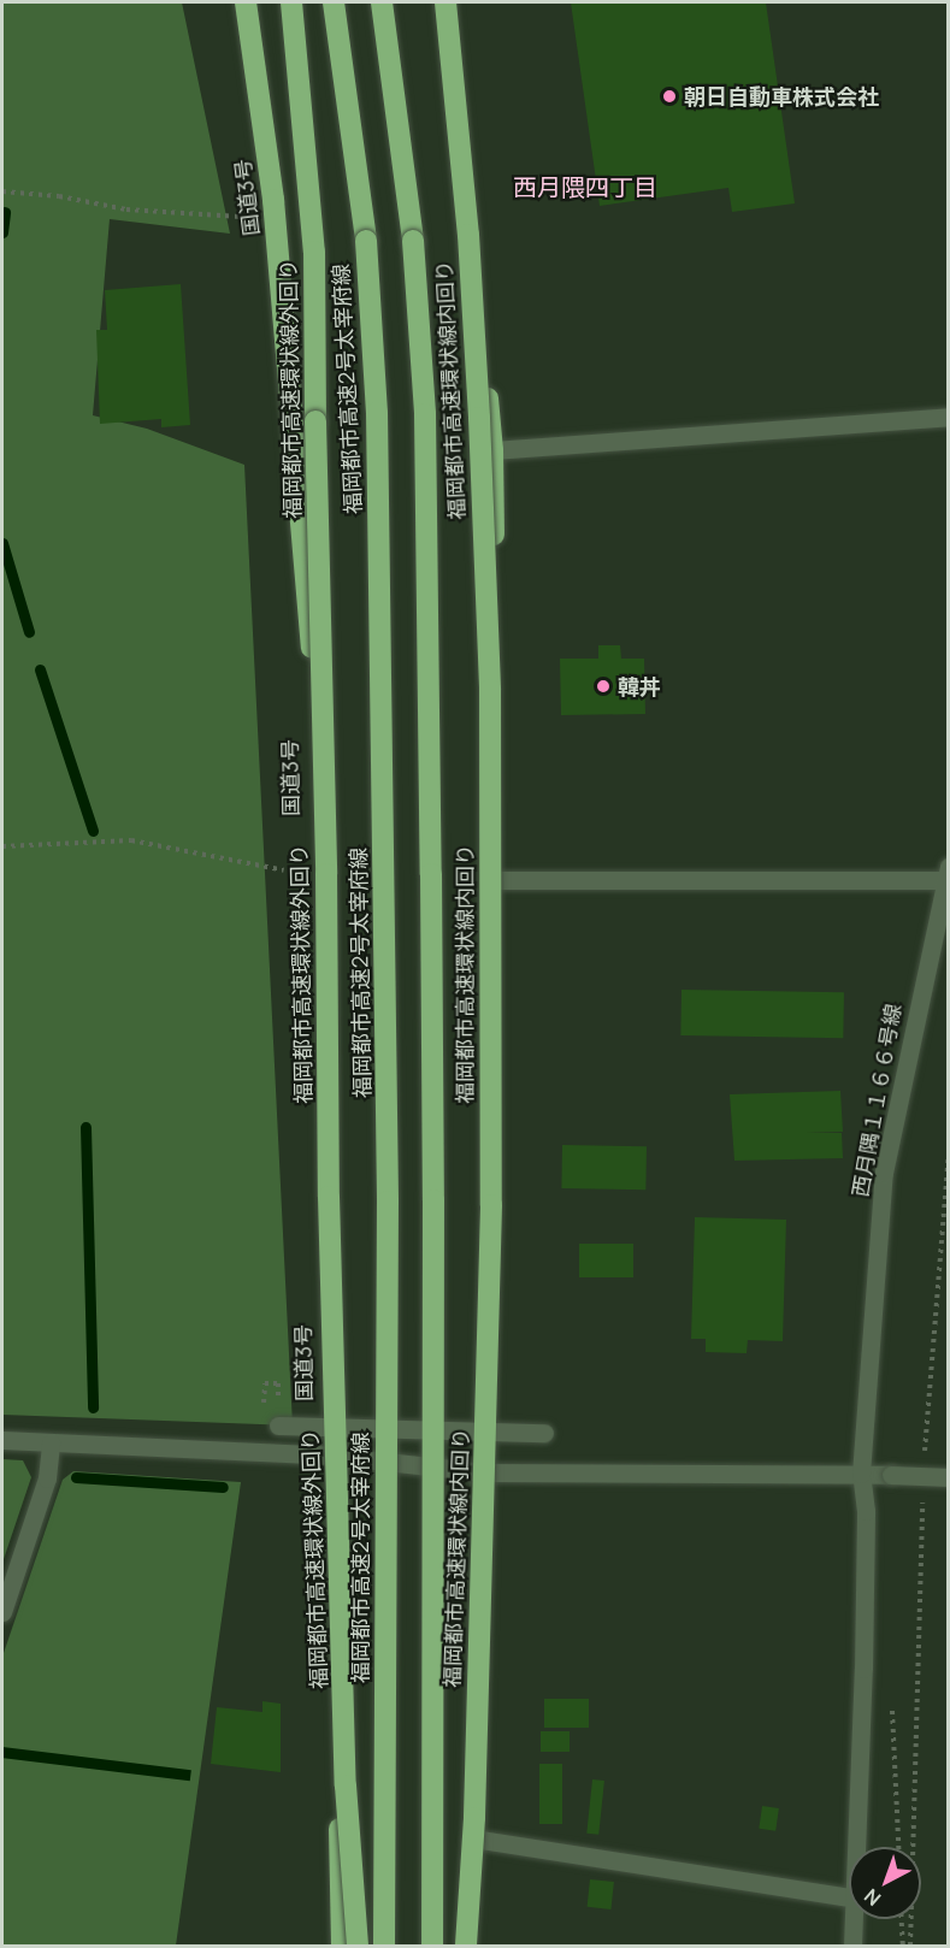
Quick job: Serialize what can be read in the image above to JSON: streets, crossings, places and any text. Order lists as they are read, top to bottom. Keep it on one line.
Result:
{"streets":{"highway":["国道3号","福岡都市高速環状線外回り","福岡都市高速2号太宰府線","福岡都市高速環状線内回り"],"street":["西月隅１１６６号線"]},"districts":["西月隈四丁目"],"places":["朝日自動車株式会社","韓丼"],"north":"bottom left"}
